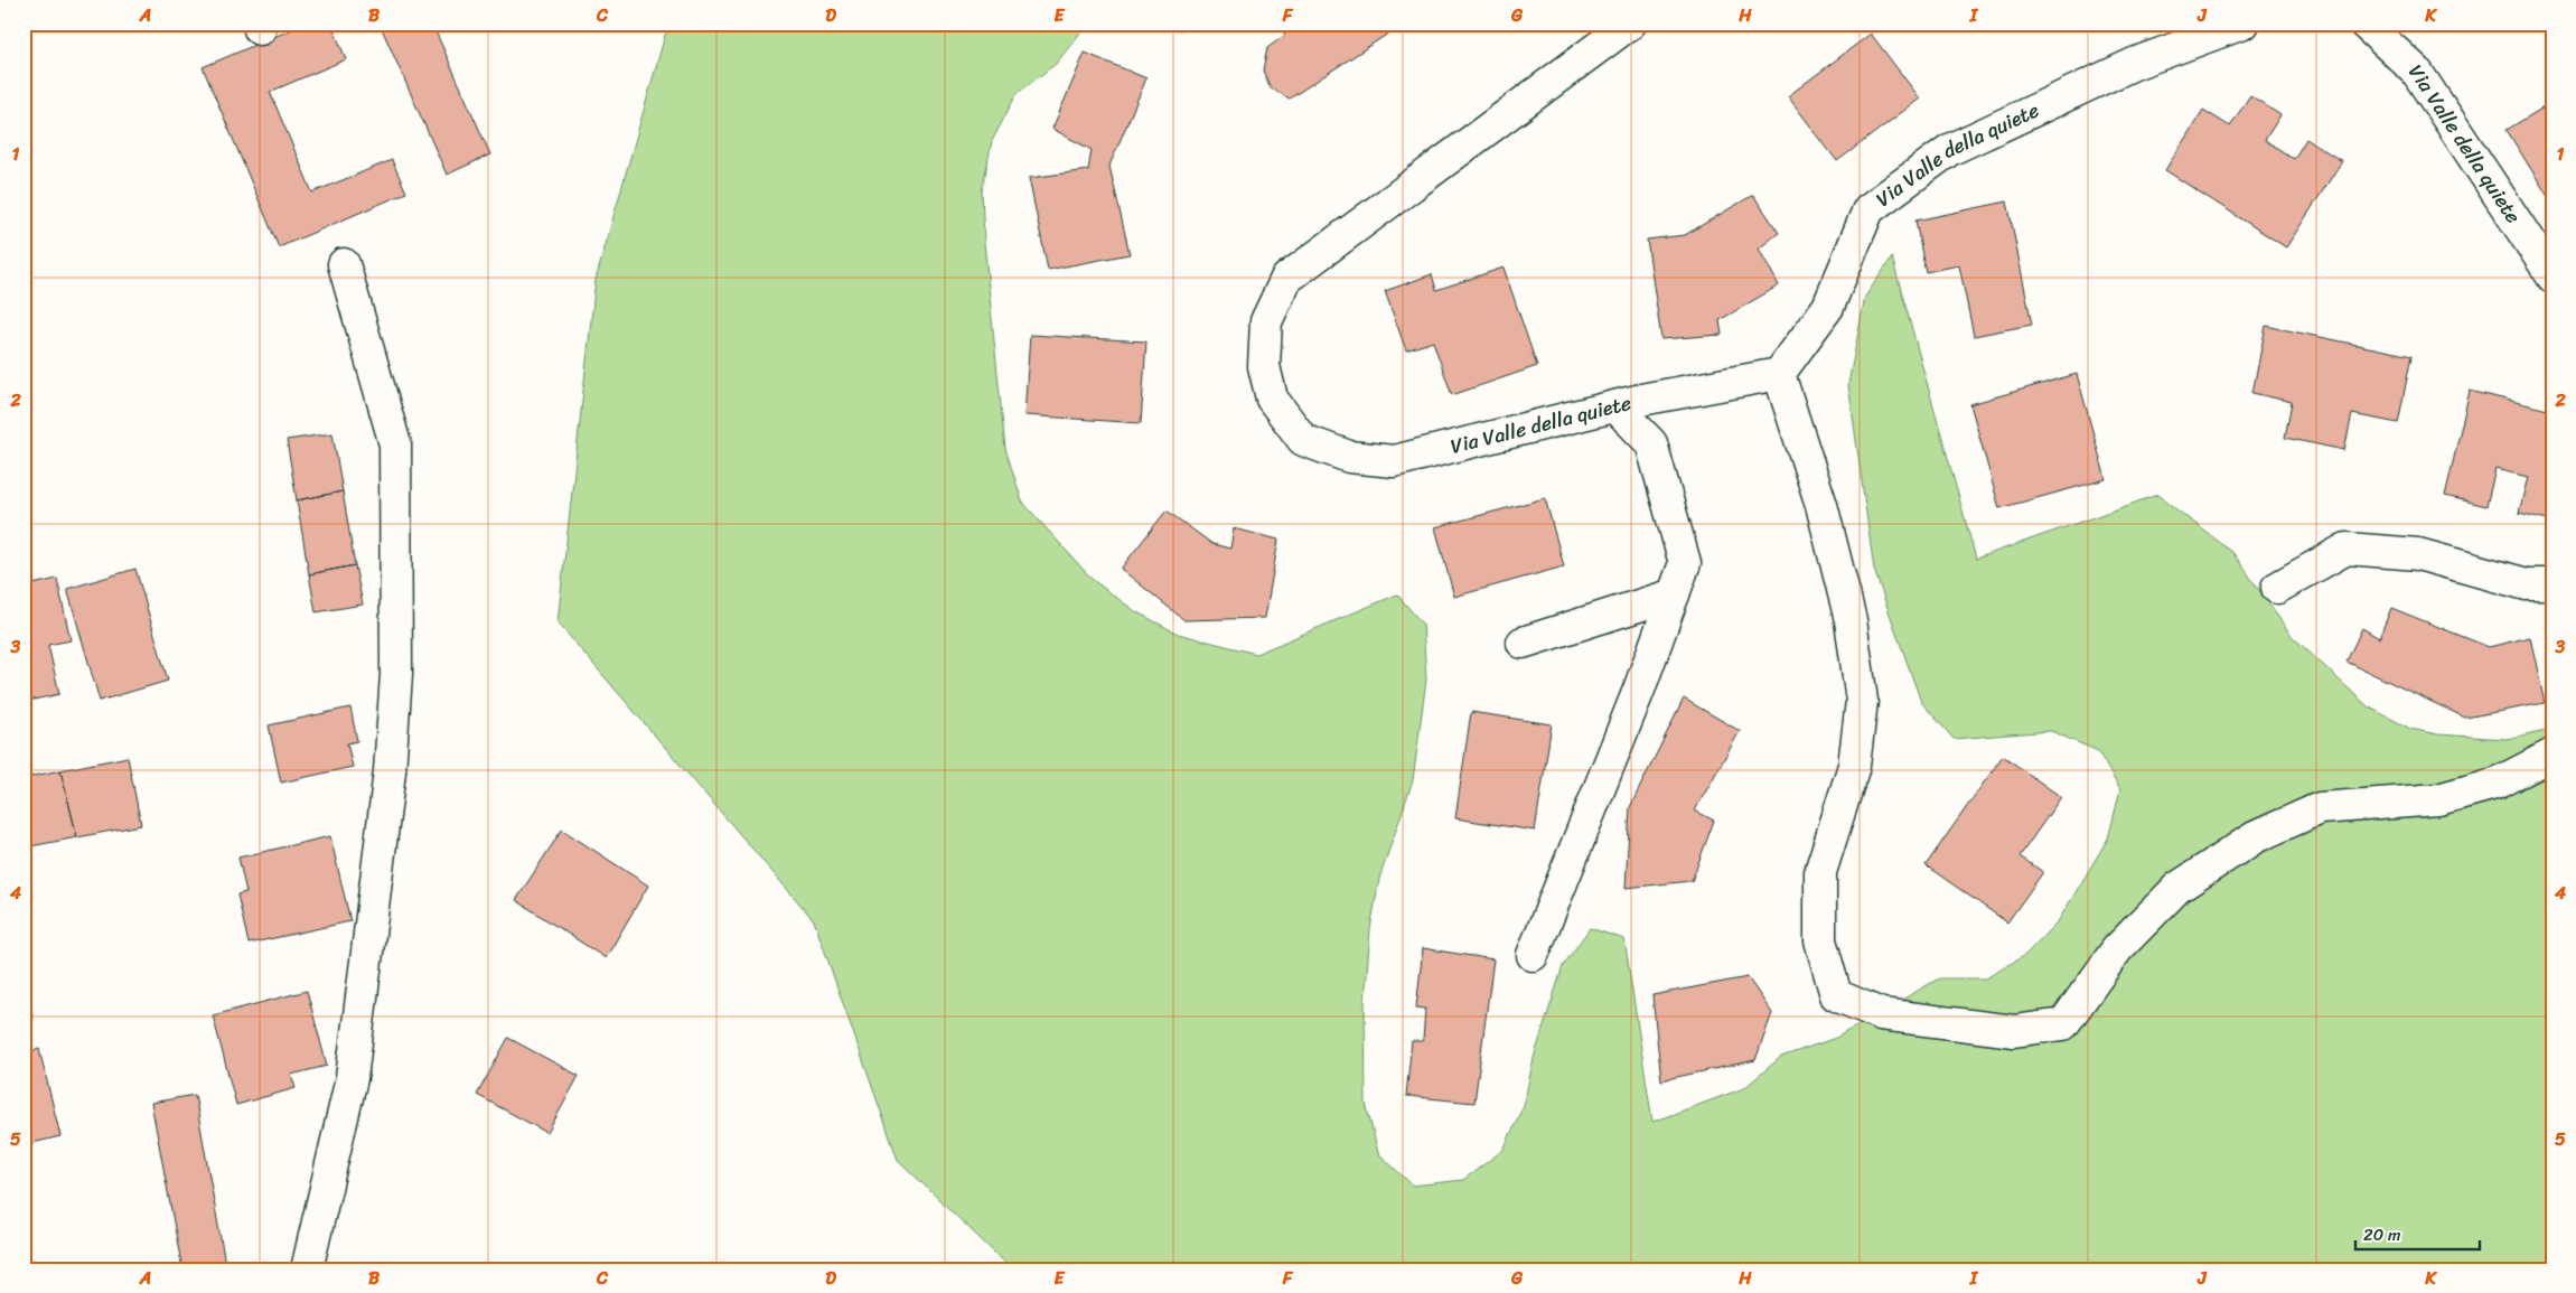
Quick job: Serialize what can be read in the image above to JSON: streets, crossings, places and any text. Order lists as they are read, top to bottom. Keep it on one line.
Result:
{"streets":{"street":["Via Valle della quiete"]},"scale_bar":"20 m","grid":{"columns":["A","B","C","D","E","F","G","H","I","J","K"],"rows":["1","2","3","4","5"]}}
